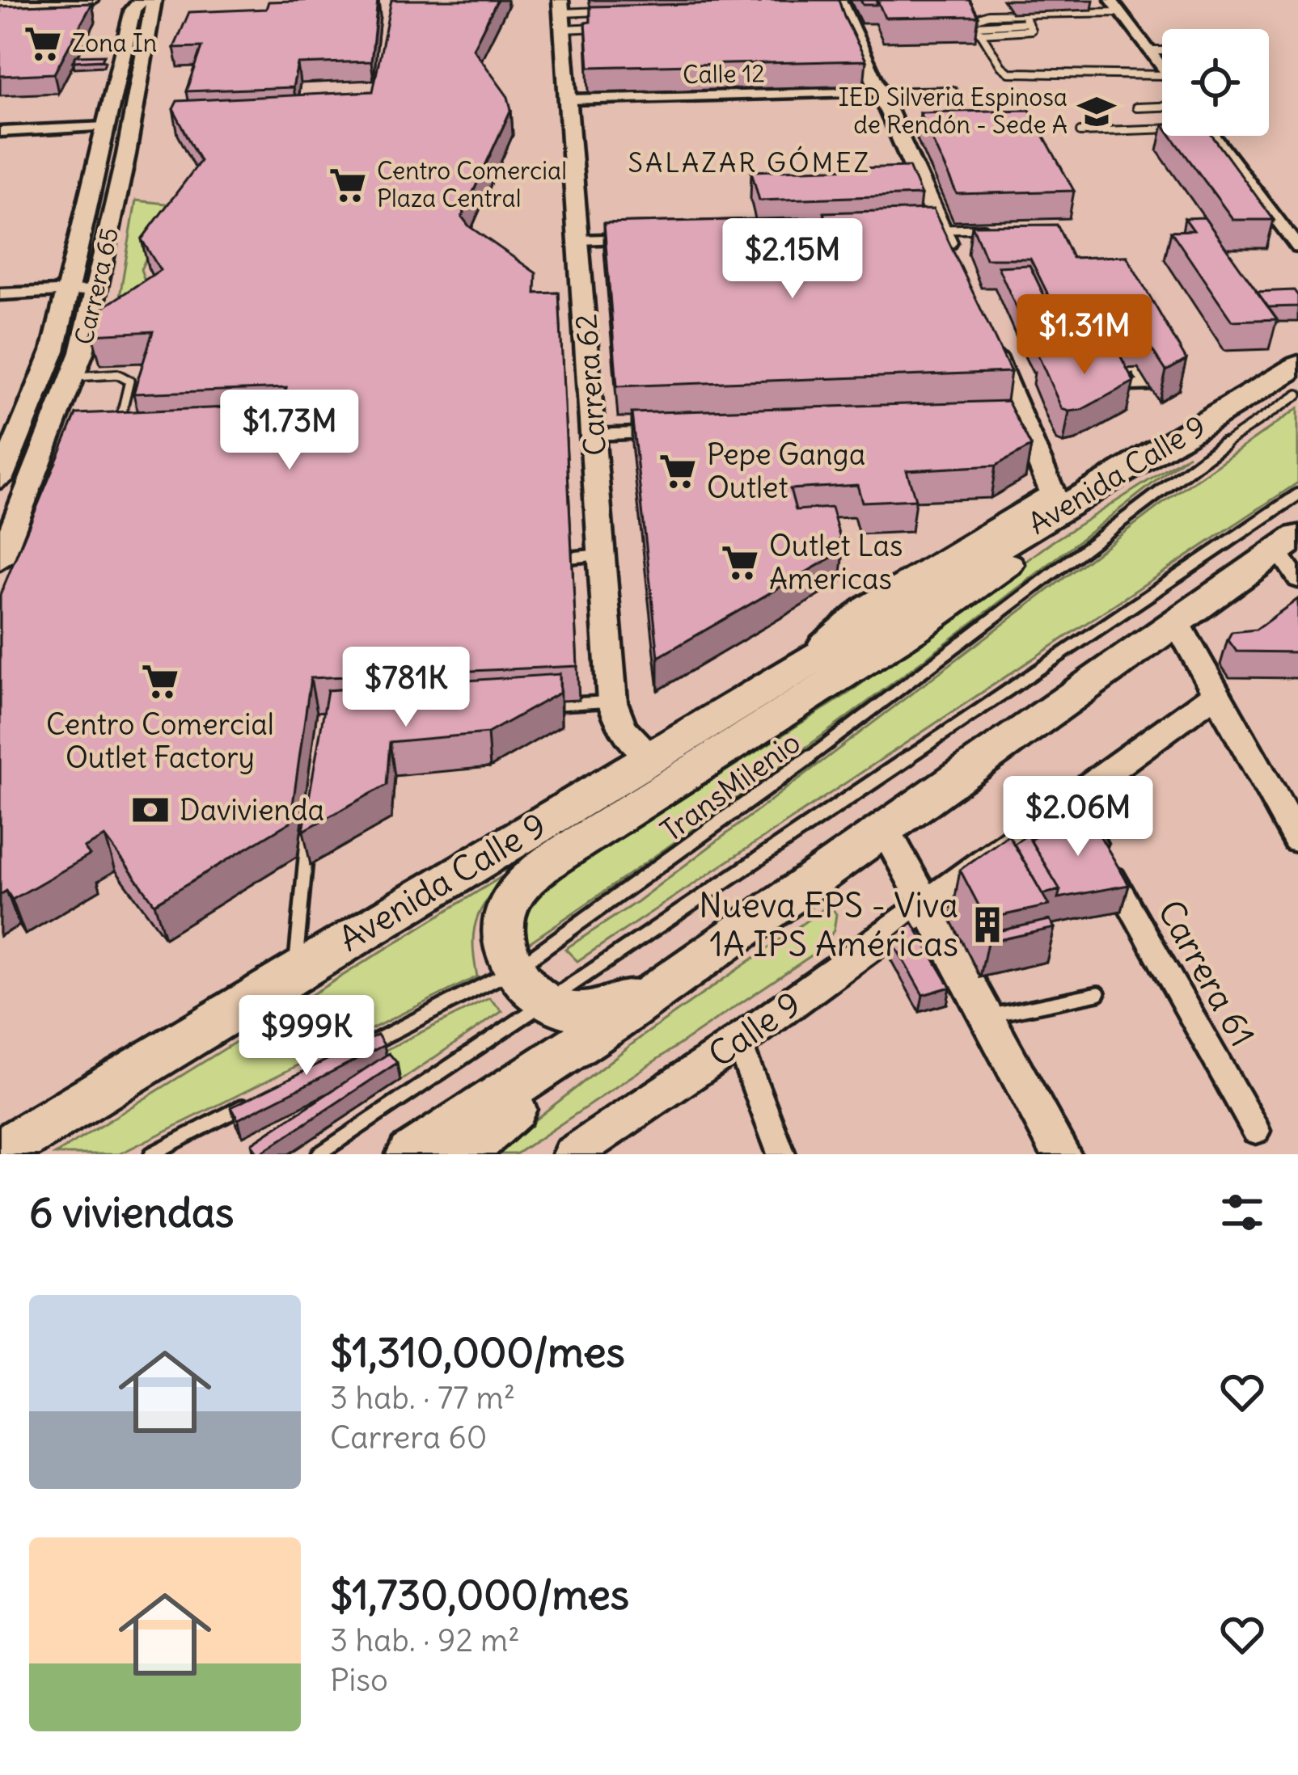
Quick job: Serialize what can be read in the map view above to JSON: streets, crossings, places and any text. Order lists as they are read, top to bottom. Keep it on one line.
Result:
{"streets":{"highway":["Avenida Calle 9"],"street":["Calle 12","Carrera 65","Carrera 62","Carrera 61","Calle 9"],"lane":["TransMilenio"]},"crossings":[["Calle 12","Carrera 62"],["Carrera 62","Avenida Calle 9"],["Carrera 61","Calle 9"]],"districts":["SALAZAR GÓMEZ"],"places":{"supermarket":["Zona In","Centro Comercial Plaza Central","Pepe Ganga Outlet","Outlet Las Americas","Centro Comercial Outlet Factory"],"school or university":["IED Silveria Espinosa de Rendón - Sede A"],"bank":["Davivienda"],"building":["Nueva EPS - Viva 1A IPS Américas"]},"page":{"price":["$2.15M","$1.31M","$1.73M","$781K","$2.06M","$999K"],"heading":"6 viviendas","list":[{"name":"$1,310,000/mes","note":"3 hab. · 77 m² · Carrera 60"},{"name":"$1,730,000/mes","note":"3 hab. · 92 m² · Piso"}]}}
